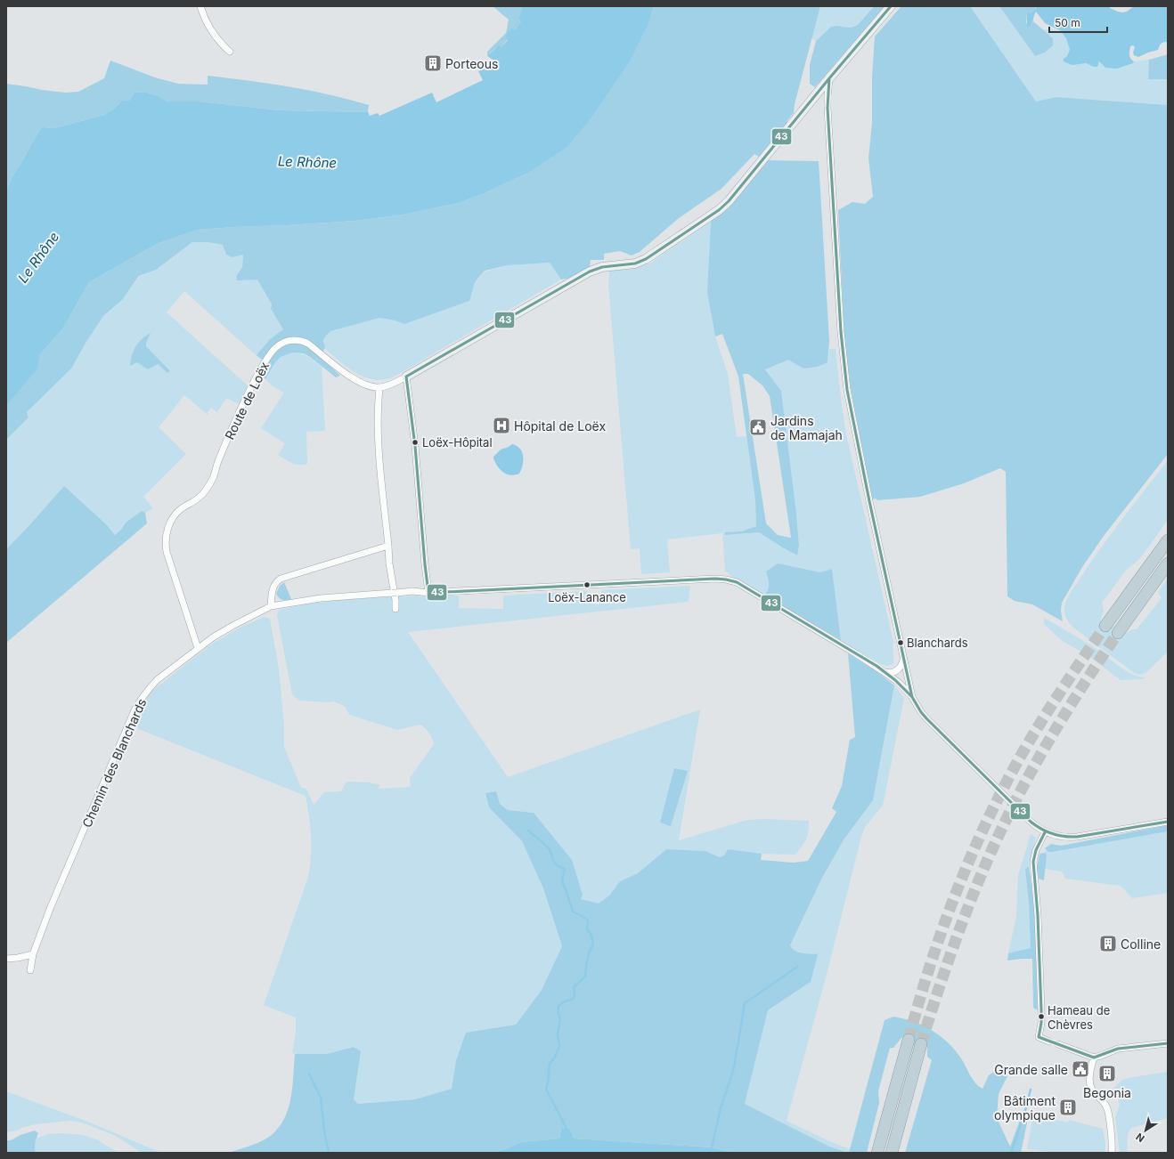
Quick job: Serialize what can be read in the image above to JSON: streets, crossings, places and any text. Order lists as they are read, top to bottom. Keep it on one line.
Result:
{"streets":{"street":["Route de Loëx","Chemin des Blanchards"]},"crossings":[["Route de Loëx","Chemin des Blanchards"]],"water":["Le Rhône"],"places":{"building":["Porteous","Colline","Begonia","Bâtiment olympique"],"hospital":["Hôpital de Loëx"],"public building":["Jardins de Mamajah","Grande salle"],"other":["Loëx-Hôpital","Loëx-Lanance","Blanchards","Hameau de Chèvres"]},"lines":["transit line 43"],"scale_bar":"50 m","north":"bottom left"}
